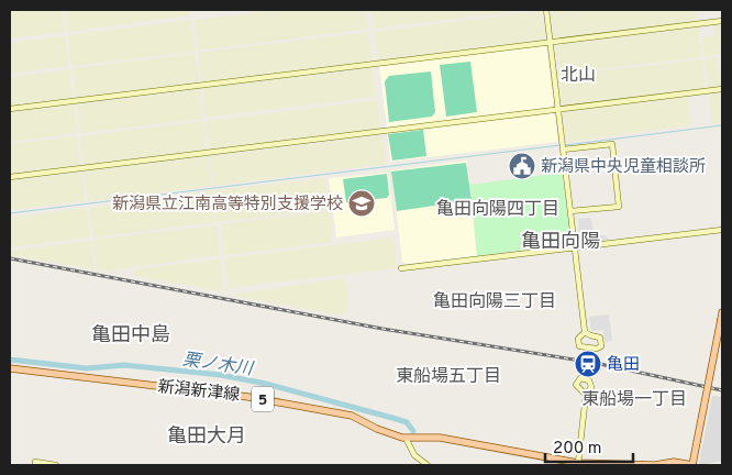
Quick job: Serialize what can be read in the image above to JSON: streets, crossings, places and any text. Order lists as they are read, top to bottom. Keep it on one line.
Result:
{"streets":{"main road":["新潟新津線","5"]},"crossings":[["新潟新津線","5"]],"districts":["北山","亀田向陽四丁目","亀田向陽","亀田向陽三丁目","亀田中島","東船場五丁目","東船場一丁目","亀田大月"],"water":["栗ノ木川"],"places":{"public building":["新潟県中央児童相談所"],"school or university":["新潟県立江南高等特別支援学校"],"station":["亀田"]},"scale_bar":"200 m"}
